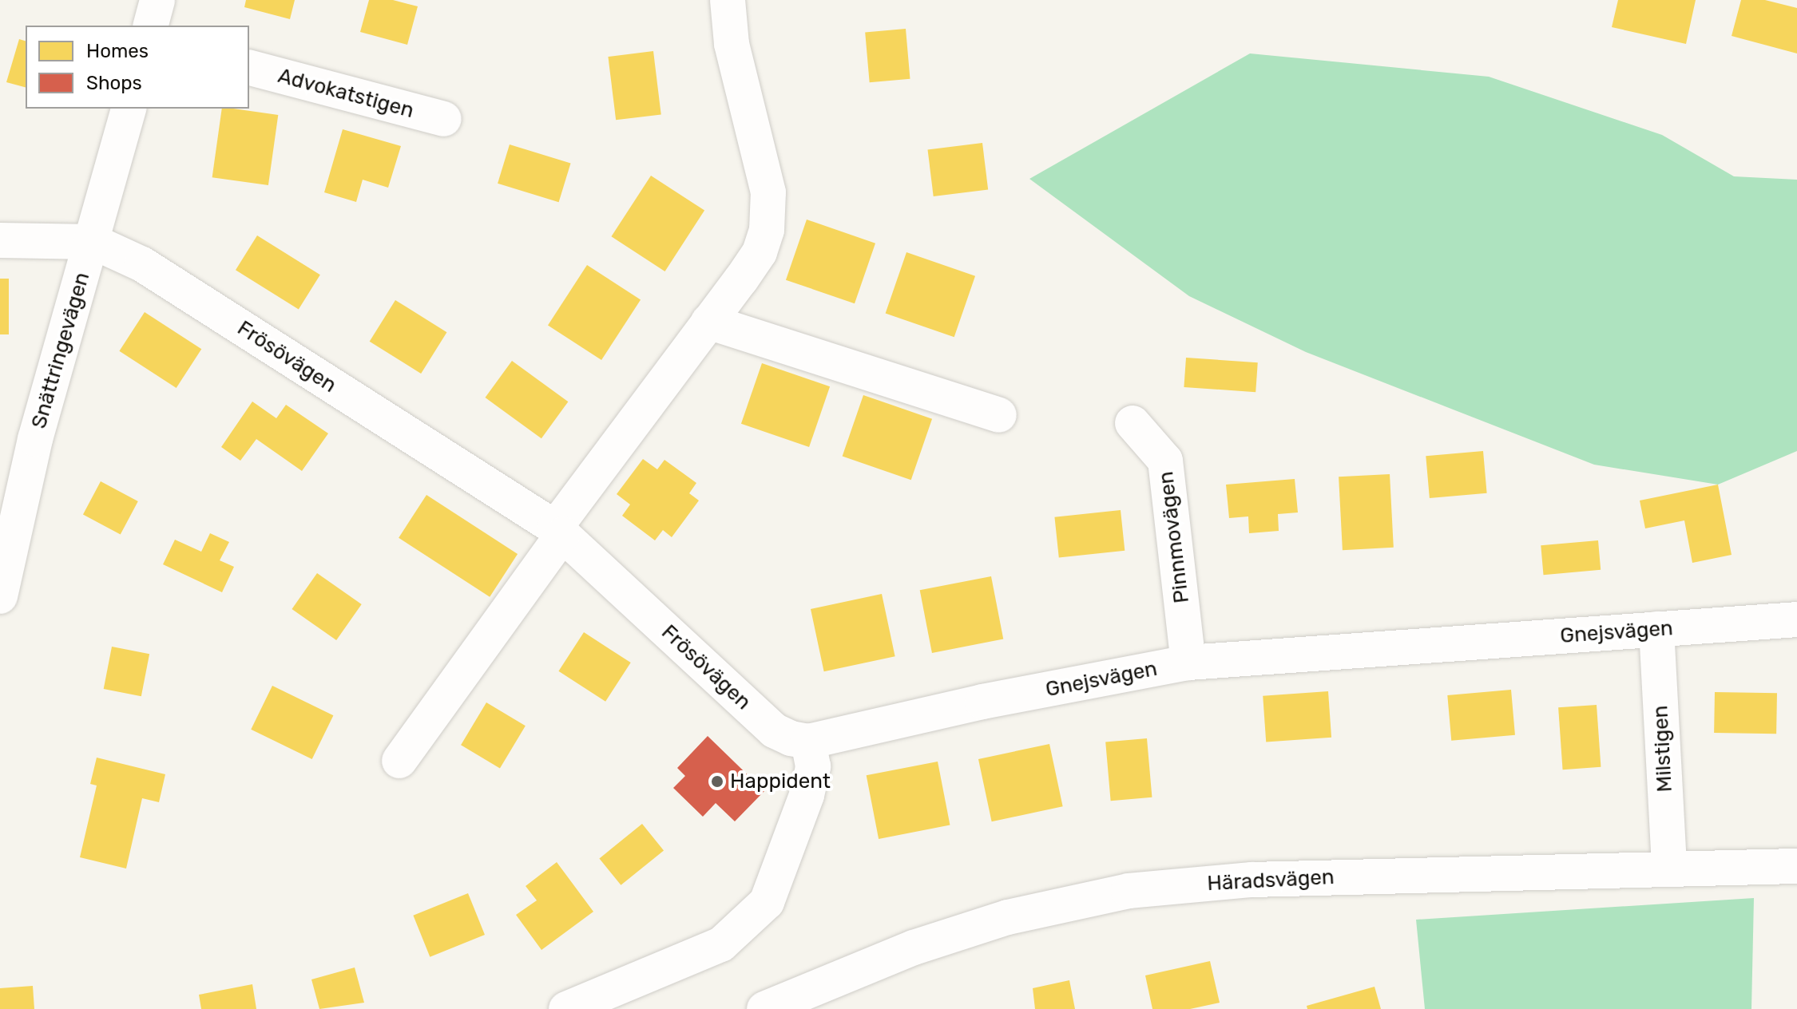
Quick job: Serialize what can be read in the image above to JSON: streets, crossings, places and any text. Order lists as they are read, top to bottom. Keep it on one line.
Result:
{"streets":{"street":["Advokatstigen","Snättringevägen","Frösövägen","Pinnmovägen","Gnejsvägen","Milstigen","Häradsvägen"]},"crossings":[["Snättringevägen","Frösövägen"],["Frösövägen","Gnejsvägen"],["Pinnmovägen","Gnejsvägen"],["Gnejsvägen","Milstigen"],["Milstigen","Häradsvägen"]],"places":["Happident"],"legend":["Homes","Shops"]}
